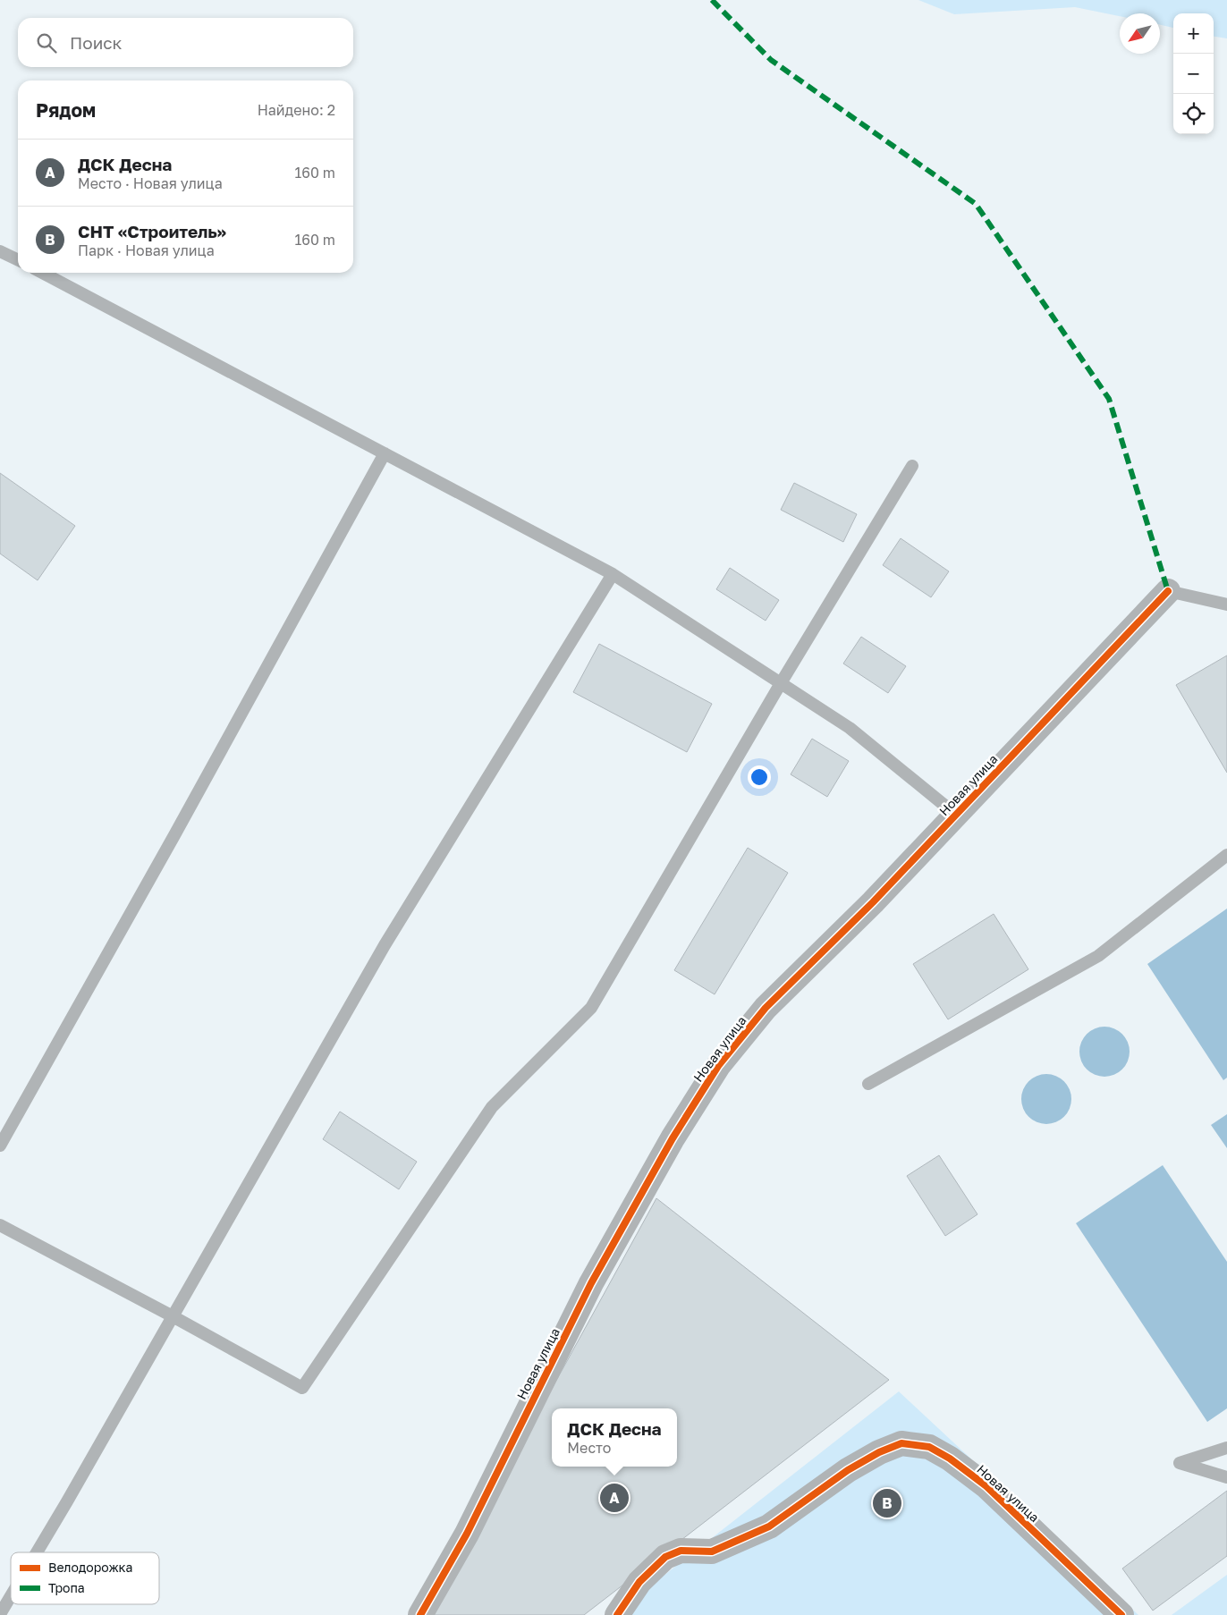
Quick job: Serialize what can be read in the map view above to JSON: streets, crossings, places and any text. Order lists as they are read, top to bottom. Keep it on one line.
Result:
{"streets":{"street":["Новая улица"]},"legend":["Велодорожка","Тропа"],"north":"bottom left","page":{"map_buttons":["+","−"],"search":"Поиск","heading":["Рядом","Найдено: 2"],"list":[{"mark":"A","name":"ДСК Десна","note":"Место · Новая улица","value":"160 m"},{"mark":"B","name":"СНТ «Строитель»","note":"Парк · Новая улица","value":"160 m"}],"popup":["ДСК Десна","Место"],"pins":["A","B"]}}
